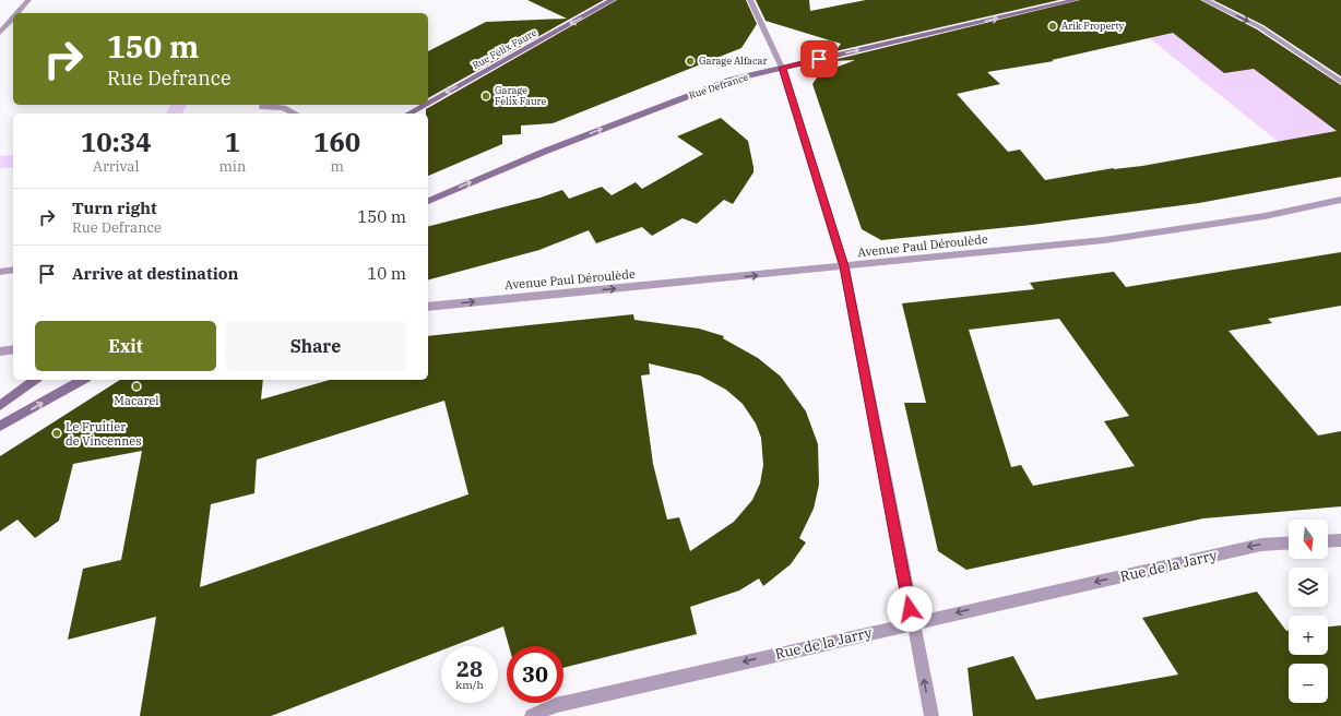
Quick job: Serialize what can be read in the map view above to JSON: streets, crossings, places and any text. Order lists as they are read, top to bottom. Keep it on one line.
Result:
{"streets":{"main road":["Rue Félix Faure","Rue Defrance"],"street":["Avenue Paul Déroulède","Rue de la Jarry"]},"one_way":["Rue Félix Faure","Rue Defrance","Avenue Paul Déroulède","Rue de la Jarry"],"places":["Arik Property","Garage Alfacar","Garage Felix Faure","Macarel","Le Fruitier de Vincennes"],"north":"bottom","page":{"turn":["150 m","Rue Defrance"],"eta":["10:34","Arrival","1","min","160","m"],"list":[{"name":"Turn right","note":"Rue Defrance","value":"150 m"},{"name":"Arrive at destination","value":"10 m"}],"buttons":["Exit","Share"],"map_buttons":["+","−"],"speed":"28 km/h","limit":"30"}}
